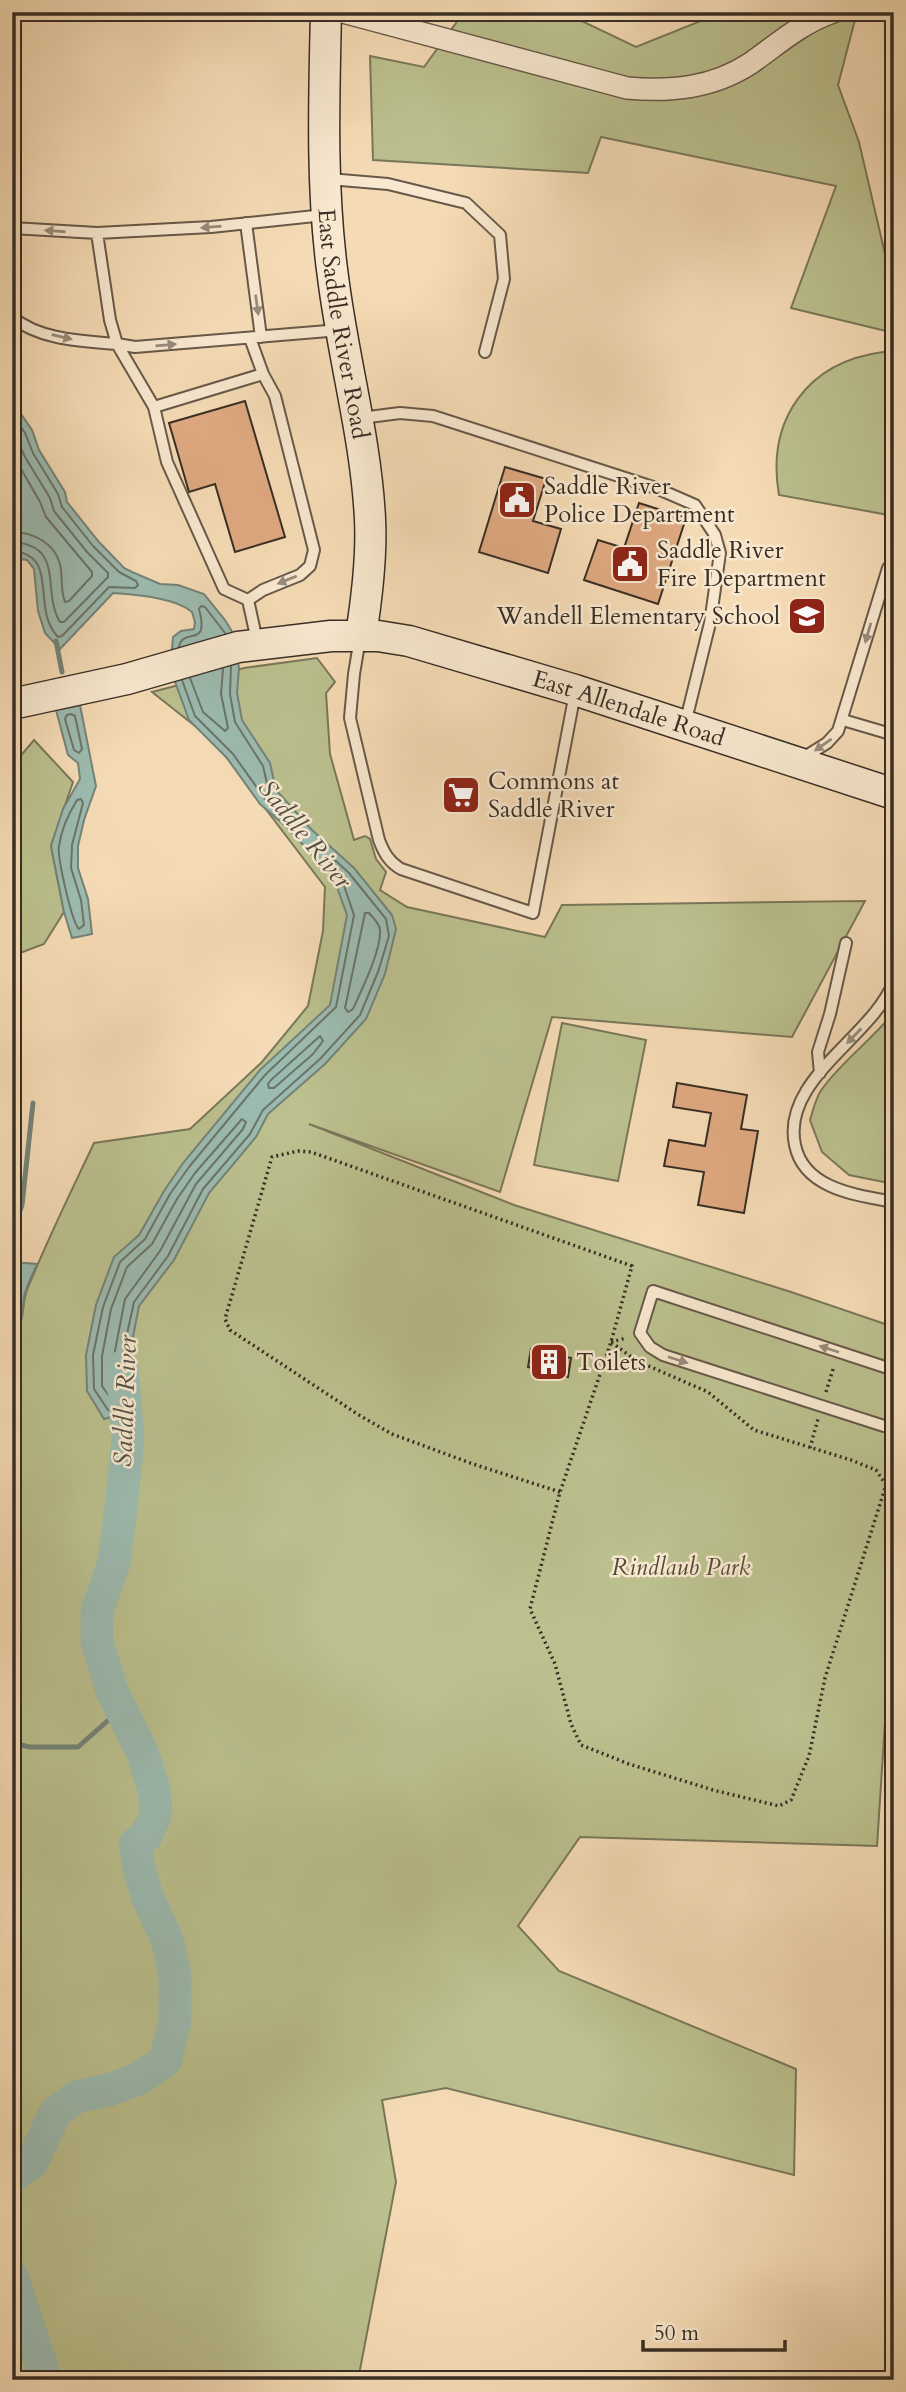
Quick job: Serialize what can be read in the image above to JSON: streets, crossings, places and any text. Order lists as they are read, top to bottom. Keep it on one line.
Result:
{"streets":{"main road":["East Saddle River Road","East Allendale Road"]},"crossings":[["East Saddle River Road","East Allendale Road"]],"water":["Saddle River"],"parks":["Rindlaub Park"],"places":{"public building":["Saddle River Police Department","Saddle River Fire Department"],"school or university":["Wandell Elementary School"],"supermarket":["Commons at Saddle River"],"building":["Toilets"]},"scale_bar":"50 m"}
